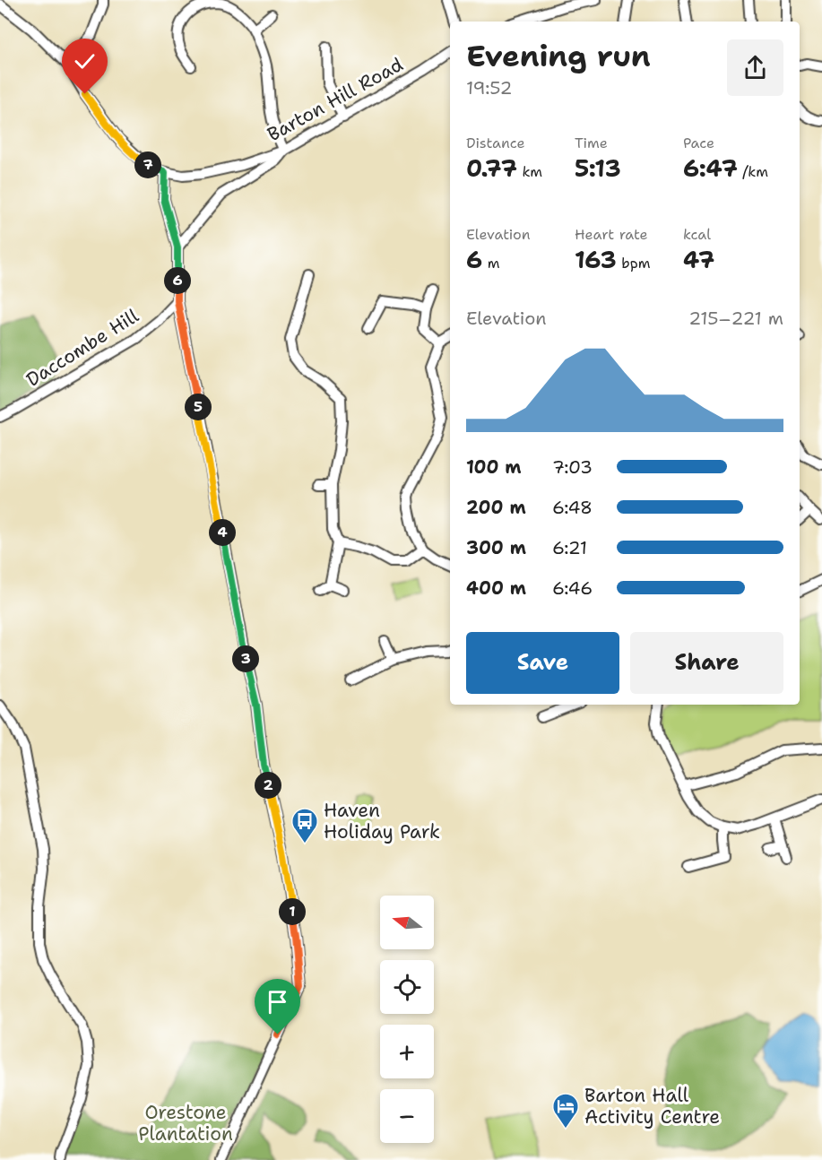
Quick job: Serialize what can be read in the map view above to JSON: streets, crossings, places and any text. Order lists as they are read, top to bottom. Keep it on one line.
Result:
{"streets":{"street":["Barton Hill Road","Daccombe Hill"]},"parks":["Orestone Plantation"],"places":{"bus stop":["Haven Holiday Park"],"hotel":["Barton Hall Activity Centre"]},"north":"left","page":{"heading":["Evening run","19:52"],"stats":[["Distance","0.77 km"],["Time","5:13"],["Pace","6:47 /km"],["Elevation","6 m"],["Heart rate","163 bpm"],["kcal","47"]],"pins":["7","6","5","4","3","2","1"],"chart":["Elevation","215–221 m"],"list":[{"name":"100 m","note":"7:03"},{"name":"200 m","note":"6:48"},{"name":"300 m","note":"6:21"},{"name":"400 m","note":"6:46"}],"buttons":["Save","Share"],"map_buttons":["+","−"]}}
